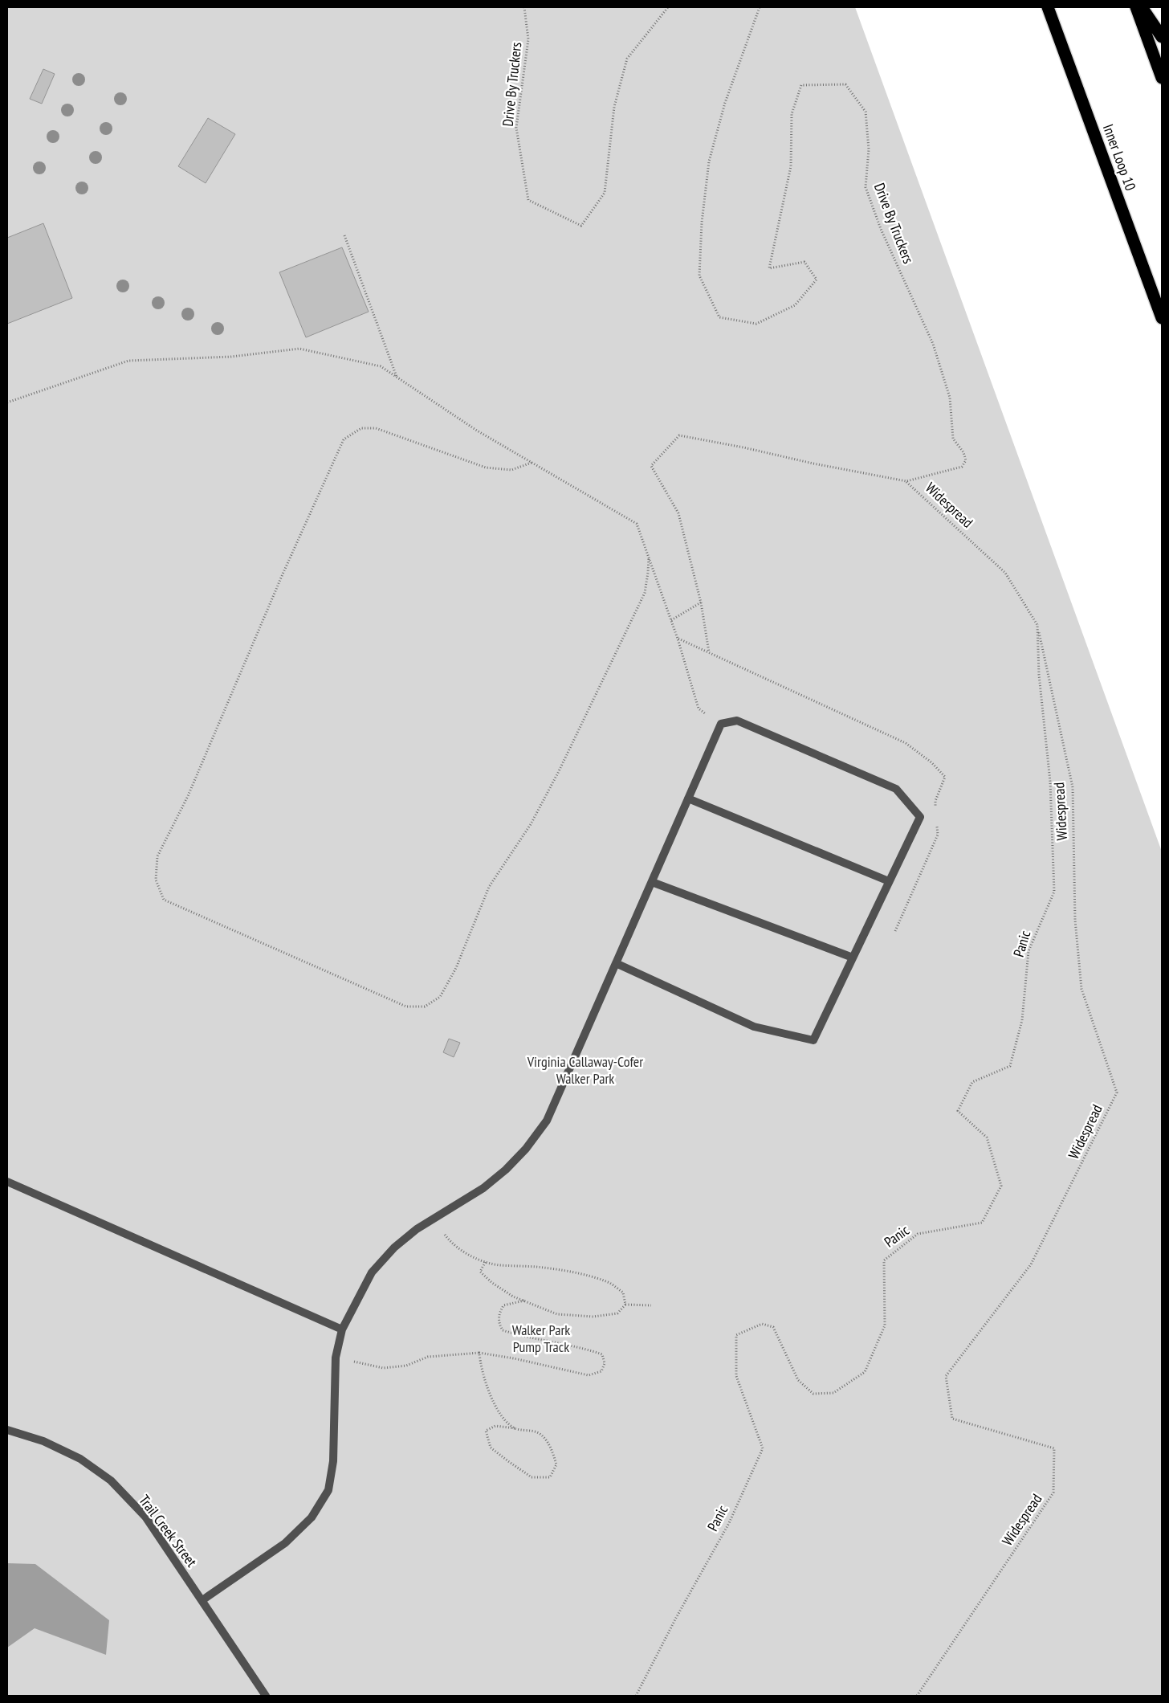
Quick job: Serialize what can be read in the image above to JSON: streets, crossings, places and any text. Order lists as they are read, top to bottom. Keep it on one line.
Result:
{"streets":{"highway":["Inner Loop 10"],"street":["Trail Creek Street"],"path":["Drive By Truckers","Widespread","Panic"]},"crossings":[["Drive By Truckers","Widespread"],["Widespread","Panic"]],"parks":["Virginia Callaway-Cofer Walker Park","Walker Park Pump Track"]}
